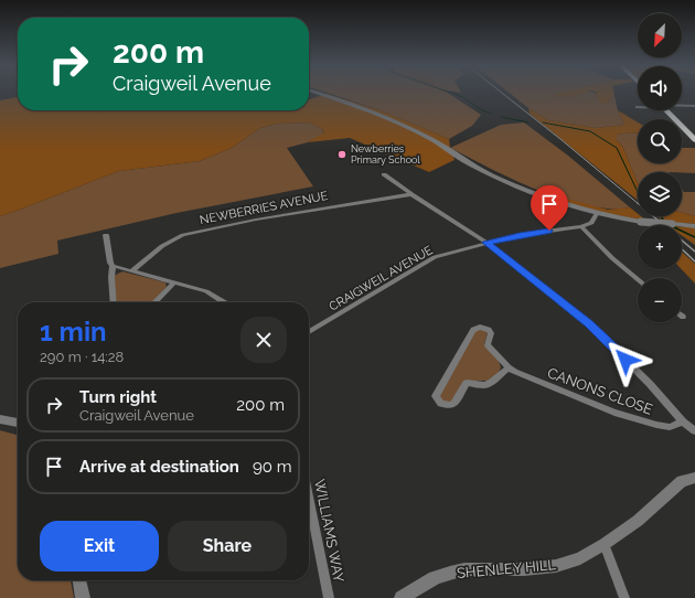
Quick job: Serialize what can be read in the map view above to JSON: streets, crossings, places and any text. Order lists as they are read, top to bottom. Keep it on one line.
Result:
{"streets":{"street":["NEWBERRIES AVENUE","CRAIGWEIL AVENUE","CANONS CLOSE","WILLIAMS WAY","SHENLEY HILL"]},"places":["Newberries Primary School"],"north":"bottom left","page":{"map_buttons":["+","−"],"turn":["200 m","Craigweil Avenue"],"heading":["1 min","290 m · 14:28"],"list":[{"name":"Turn right","note":"Craigweil Avenue","value":"200 m"},{"name":"Arrive at destination","value":"90 m"}],"buttons":["Exit","Share"]}}
